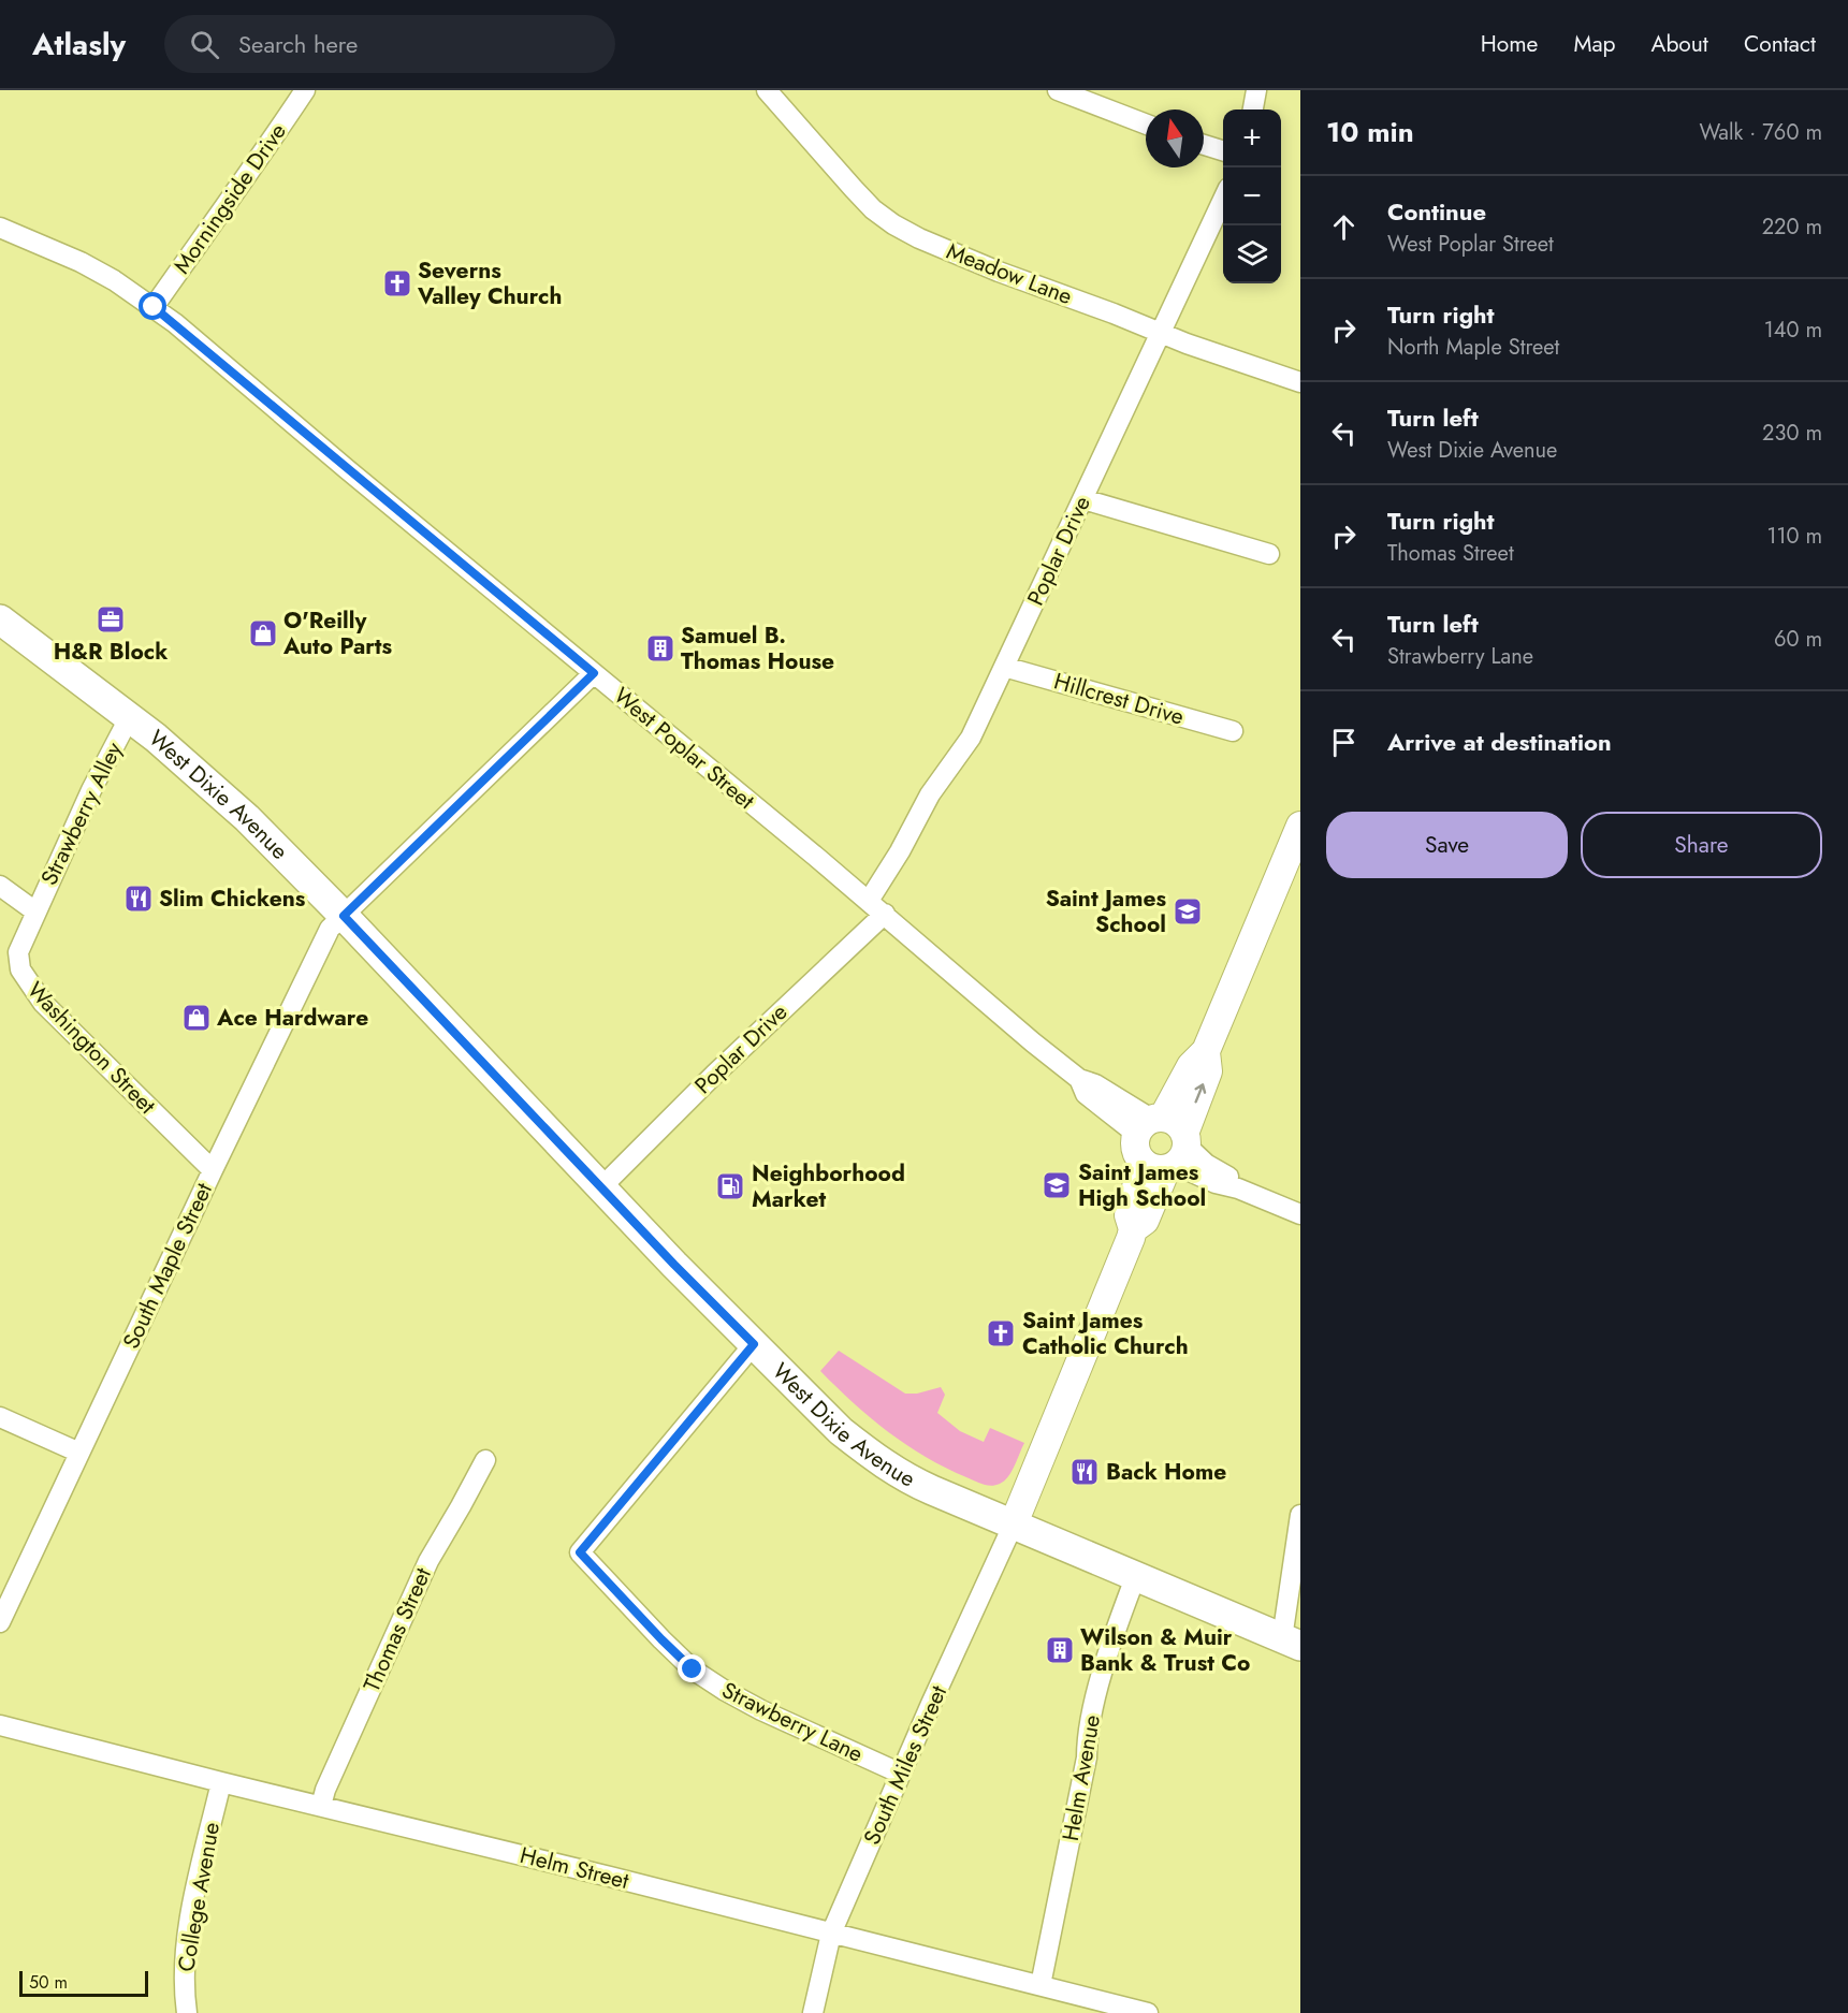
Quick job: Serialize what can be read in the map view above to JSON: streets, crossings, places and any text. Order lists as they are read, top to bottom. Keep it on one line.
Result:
{"streets":{"main road":["West Dixie Avenue"],"street":["Morningside Drive","Meadow Lane","Poplar Drive","Hillcrest Drive","West Poplar Street","Strawberry Alley","Washington Street","South Maple Street","Thomas Street","Strawberry Lane","South Miles Street","Helm Avenue","Helm Street","College Avenue"]},"crossings":[["Morningside Drive","West Poplar Street"],["Meadow Lane","Poplar Drive"],["Poplar Drive","Hillcrest Drive"],["Poplar Drive","West Poplar Street"],["Poplar Drive","West Dixie Avenue"],["West Poplar Street","South Maple Street"],["West Dixie Avenue","Strawberry Alley"],["West Dixie Avenue","South Maple Street"],["West Dixie Avenue","Strawberry Lane"],["West Dixie Avenue","South Miles Street"],["West Dixie Avenue","Helm Avenue"],["Strawberry Alley","Washington Street"],["Washington Street","South Maple Street"],["Thomas Street","Helm Street"],["Strawberry Lane","South Miles Street"],["South Miles Street","Helm Street"],["Helm Avenue","Helm Street"],["Helm Street","College Avenue"]],"places":{"church":["Severns Valley Church","Saint James Catholic Church"],"office":["H&R Block"],"shop":["O'Reilly Auto Parts","Ace Hardware"],"building":["Samuel B. Thomas House","Wilson & Muir Bank & Trust Co"],"restaurant":["Slim Chickens","Back Home"],"school or university":["Saint James School","Saint James High School"],"fuel station":["Neighborhood Market"]},"scale_bar":"50 m","north":"top","page":{"header":"Atlasly","search":"Search here","nav":["Home","Map","About","Contact"],"heading":["10 min","Walk · 760 m"],"map_buttons":["+","−"],"list":[["Continue","West Poplar Street","220 m"],["Turn right","North Maple Street","140 m"],["Turn left","West Dixie Avenue","230 m"],["Turn right","Thomas Street","110 m"],["Turn left","Strawberry Lane","60 m"],"Arrive at destination"],"buttons":["Save","Share"],"scale":"50 m"}}
